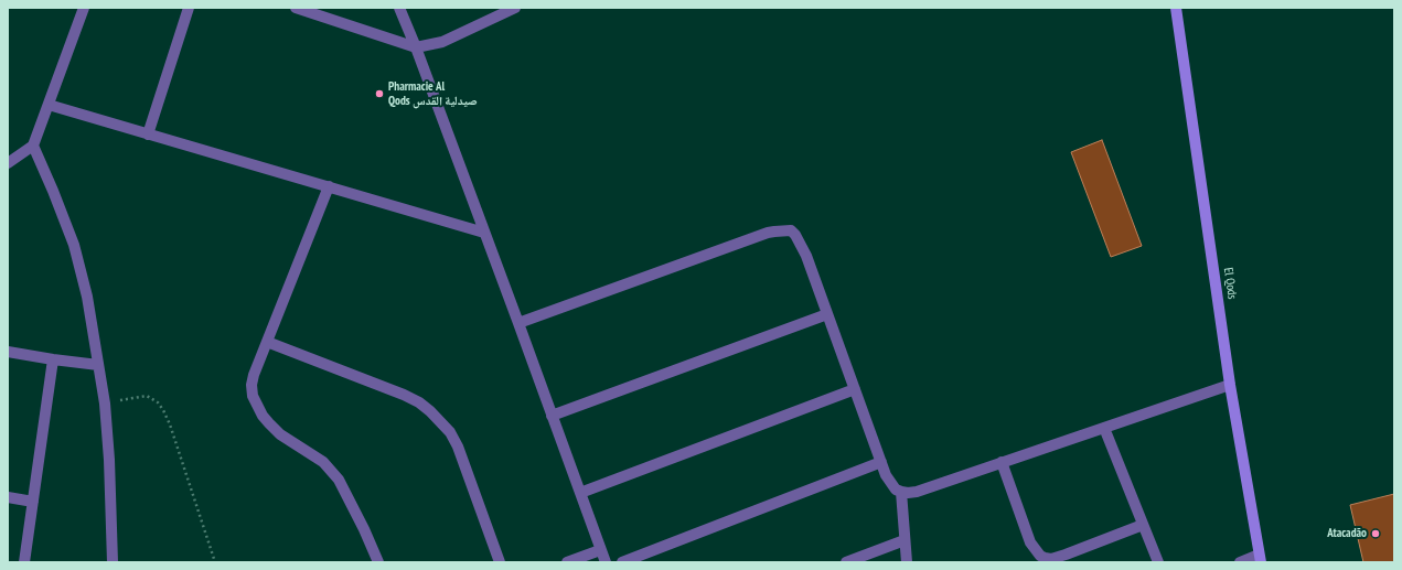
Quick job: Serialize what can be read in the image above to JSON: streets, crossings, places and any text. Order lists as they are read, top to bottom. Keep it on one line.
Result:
{"streets":{"street":["El Qods"]},"places":["Pharmacie Al Qods صيدلية القدس","Atacadão"]}
